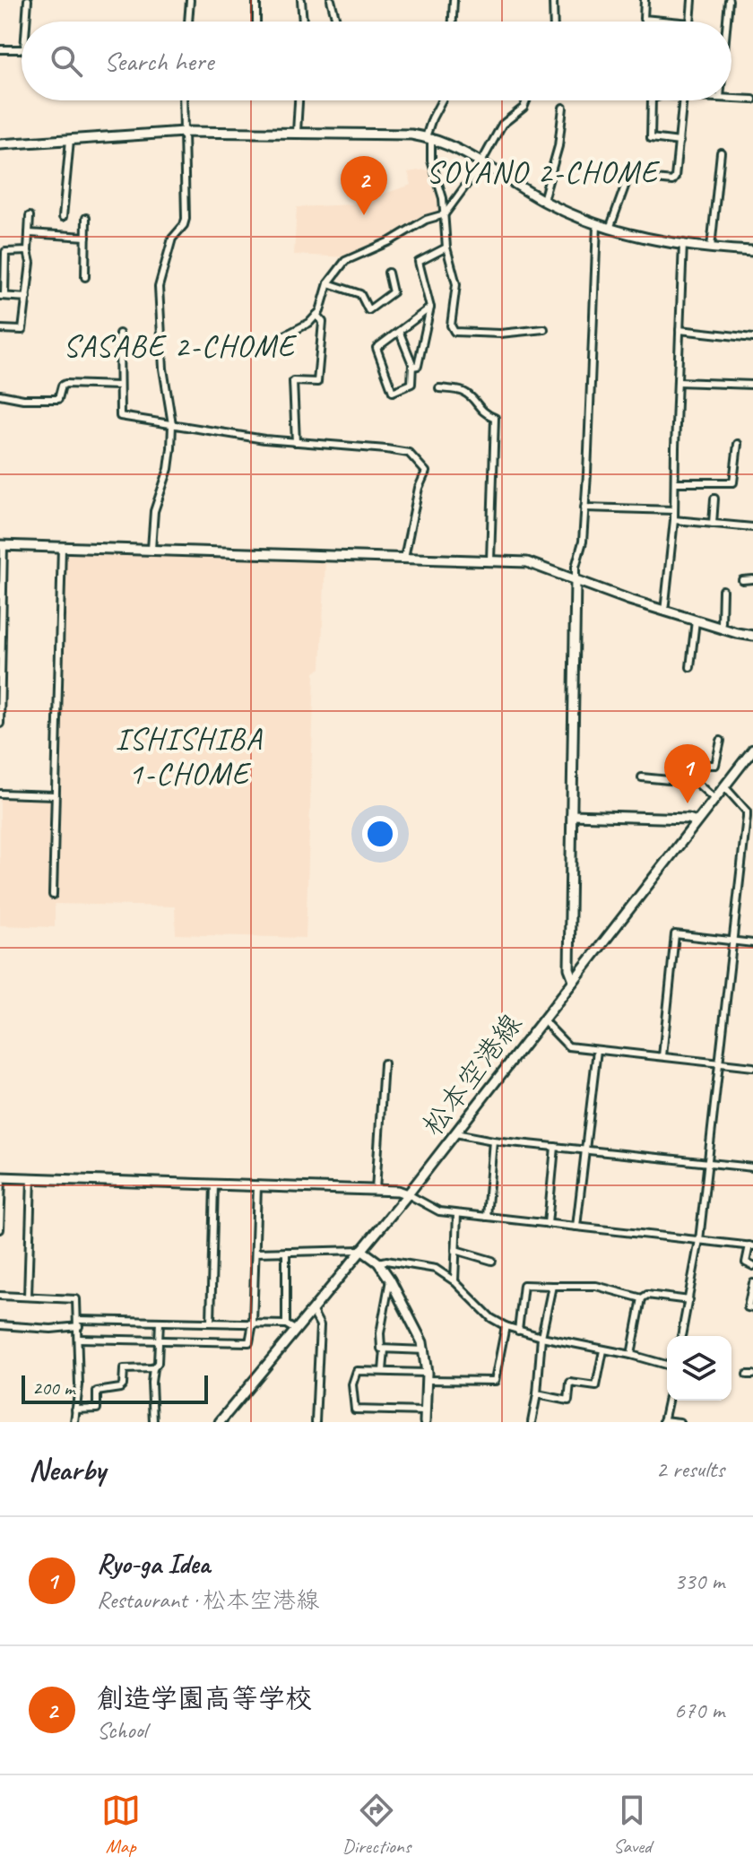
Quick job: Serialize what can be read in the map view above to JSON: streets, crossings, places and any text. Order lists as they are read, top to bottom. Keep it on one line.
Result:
{"streets":{"street":["松本空港線"]},"districts":["SOYANO 2-CHOME","SASABE 2-CHOME","ISHISHIBA 1-CHOME"],"scale_bar":"200 m","page":{"search":"Search here","pins":["2","1"],"scale":"200 m","heading":["Nearby","2 results"],"list":[{"mark":"1","name":"Ryo-ga Idea","note":"Restaurant · 松本空港線","value":"330 m"},{"mark":"2","name":"創造学園高等学校","note":"School","value":"670 m"}],"nav":["Map","Directions","Saved"]}}
